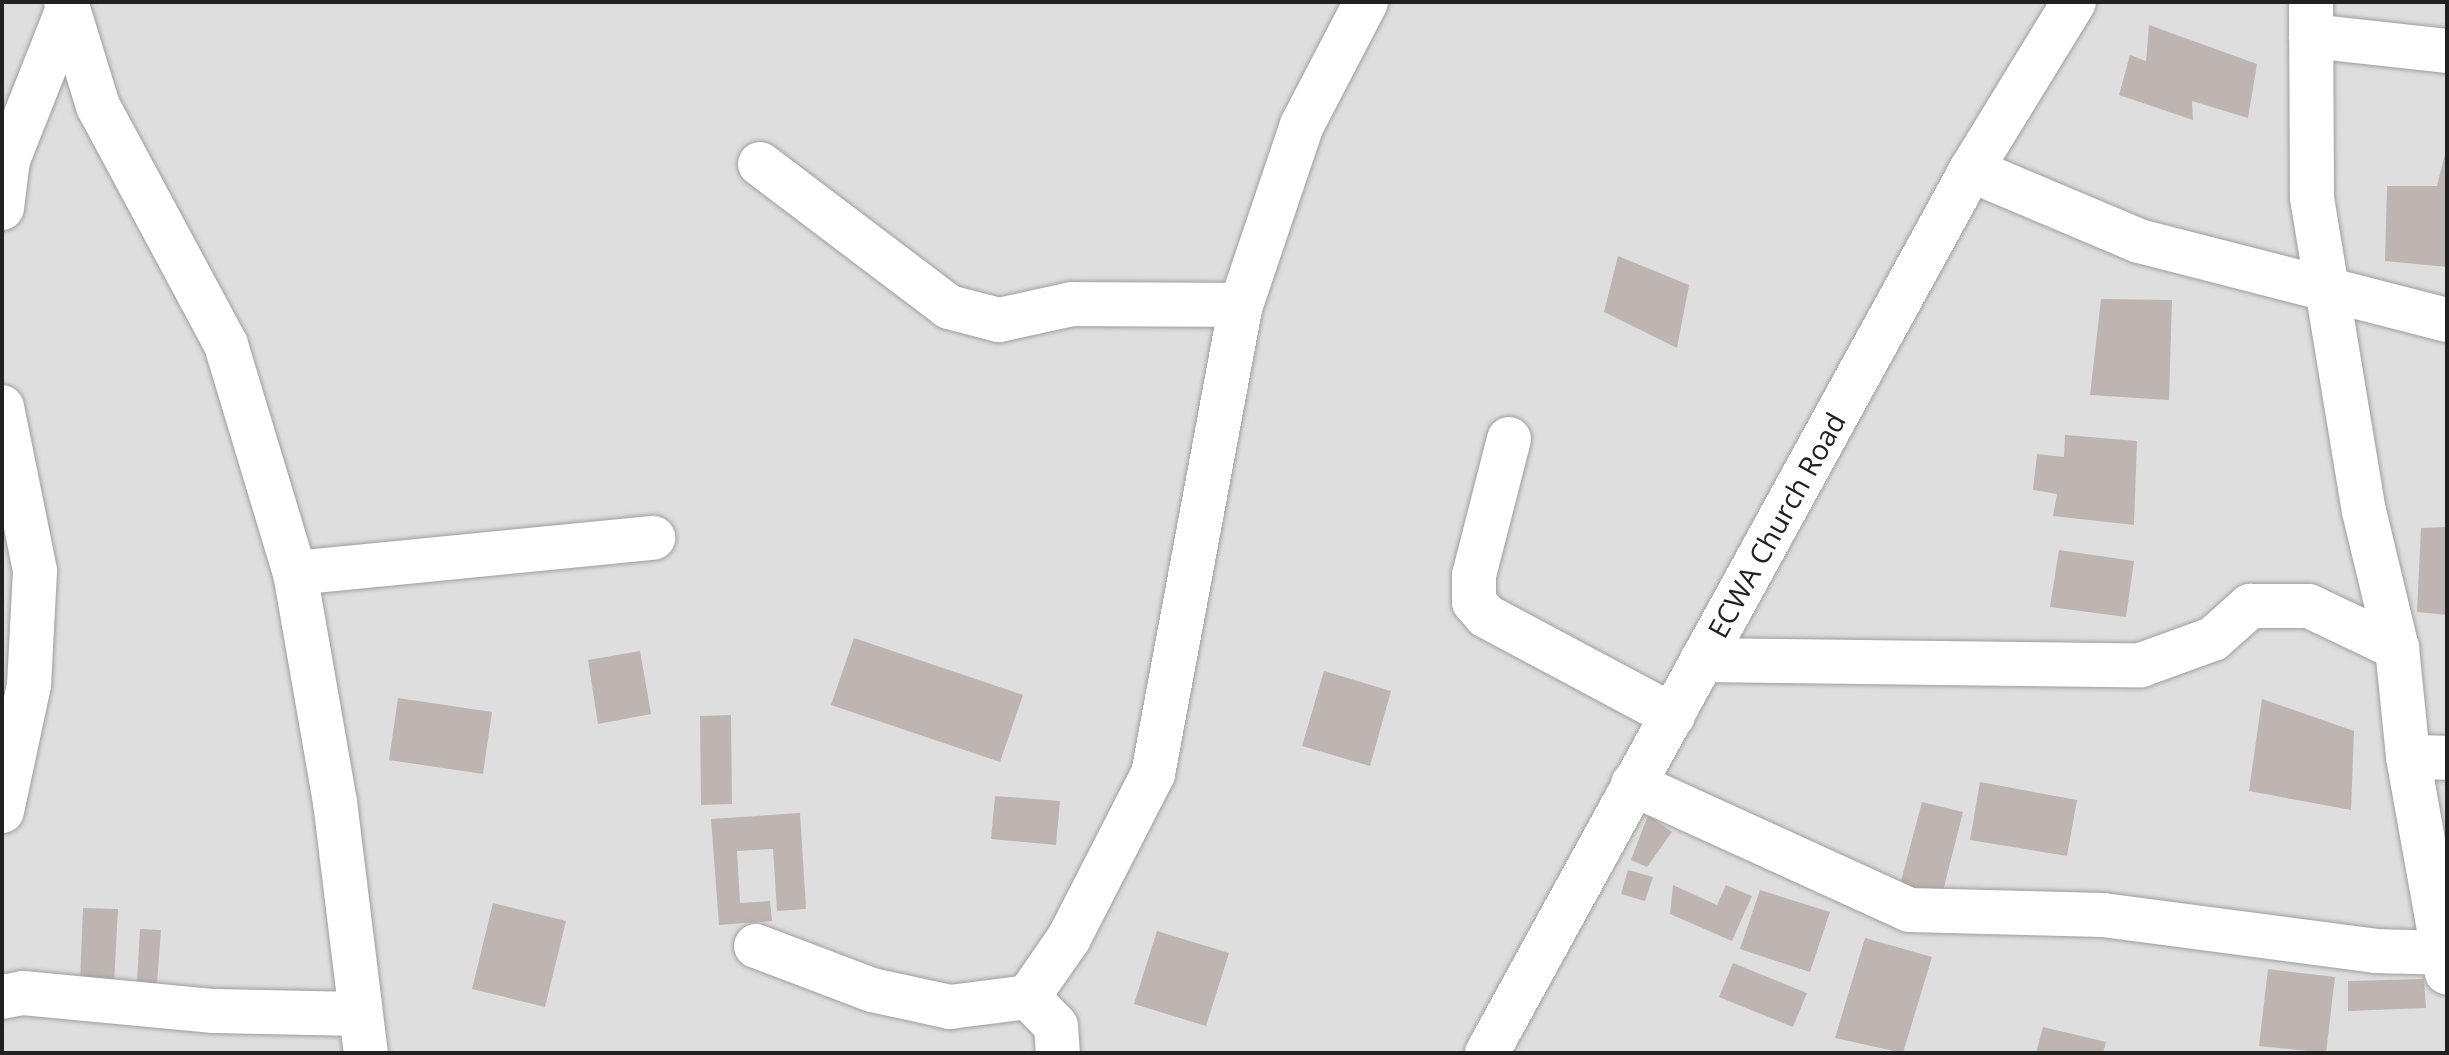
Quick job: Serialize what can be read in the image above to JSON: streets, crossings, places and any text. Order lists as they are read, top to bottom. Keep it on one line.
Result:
{"streets":{"street":["ECWA Church Road"]}}
